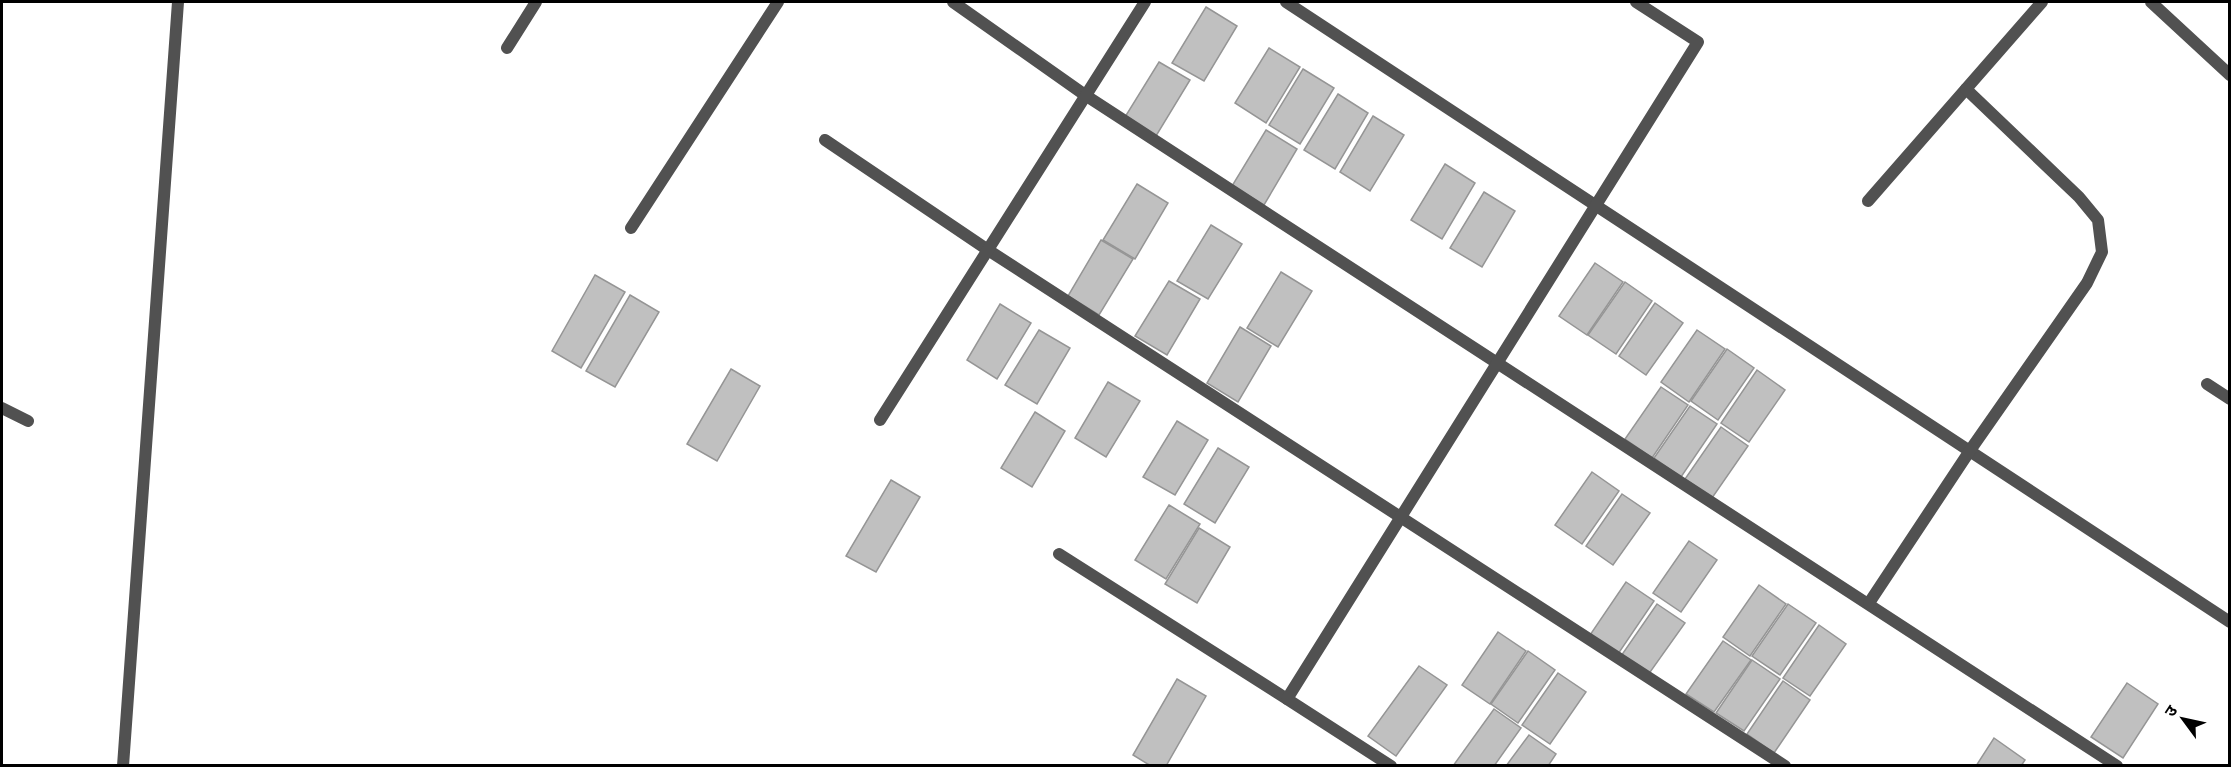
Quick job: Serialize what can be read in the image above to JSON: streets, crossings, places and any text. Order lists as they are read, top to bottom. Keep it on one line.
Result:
{"north":"top left"}
